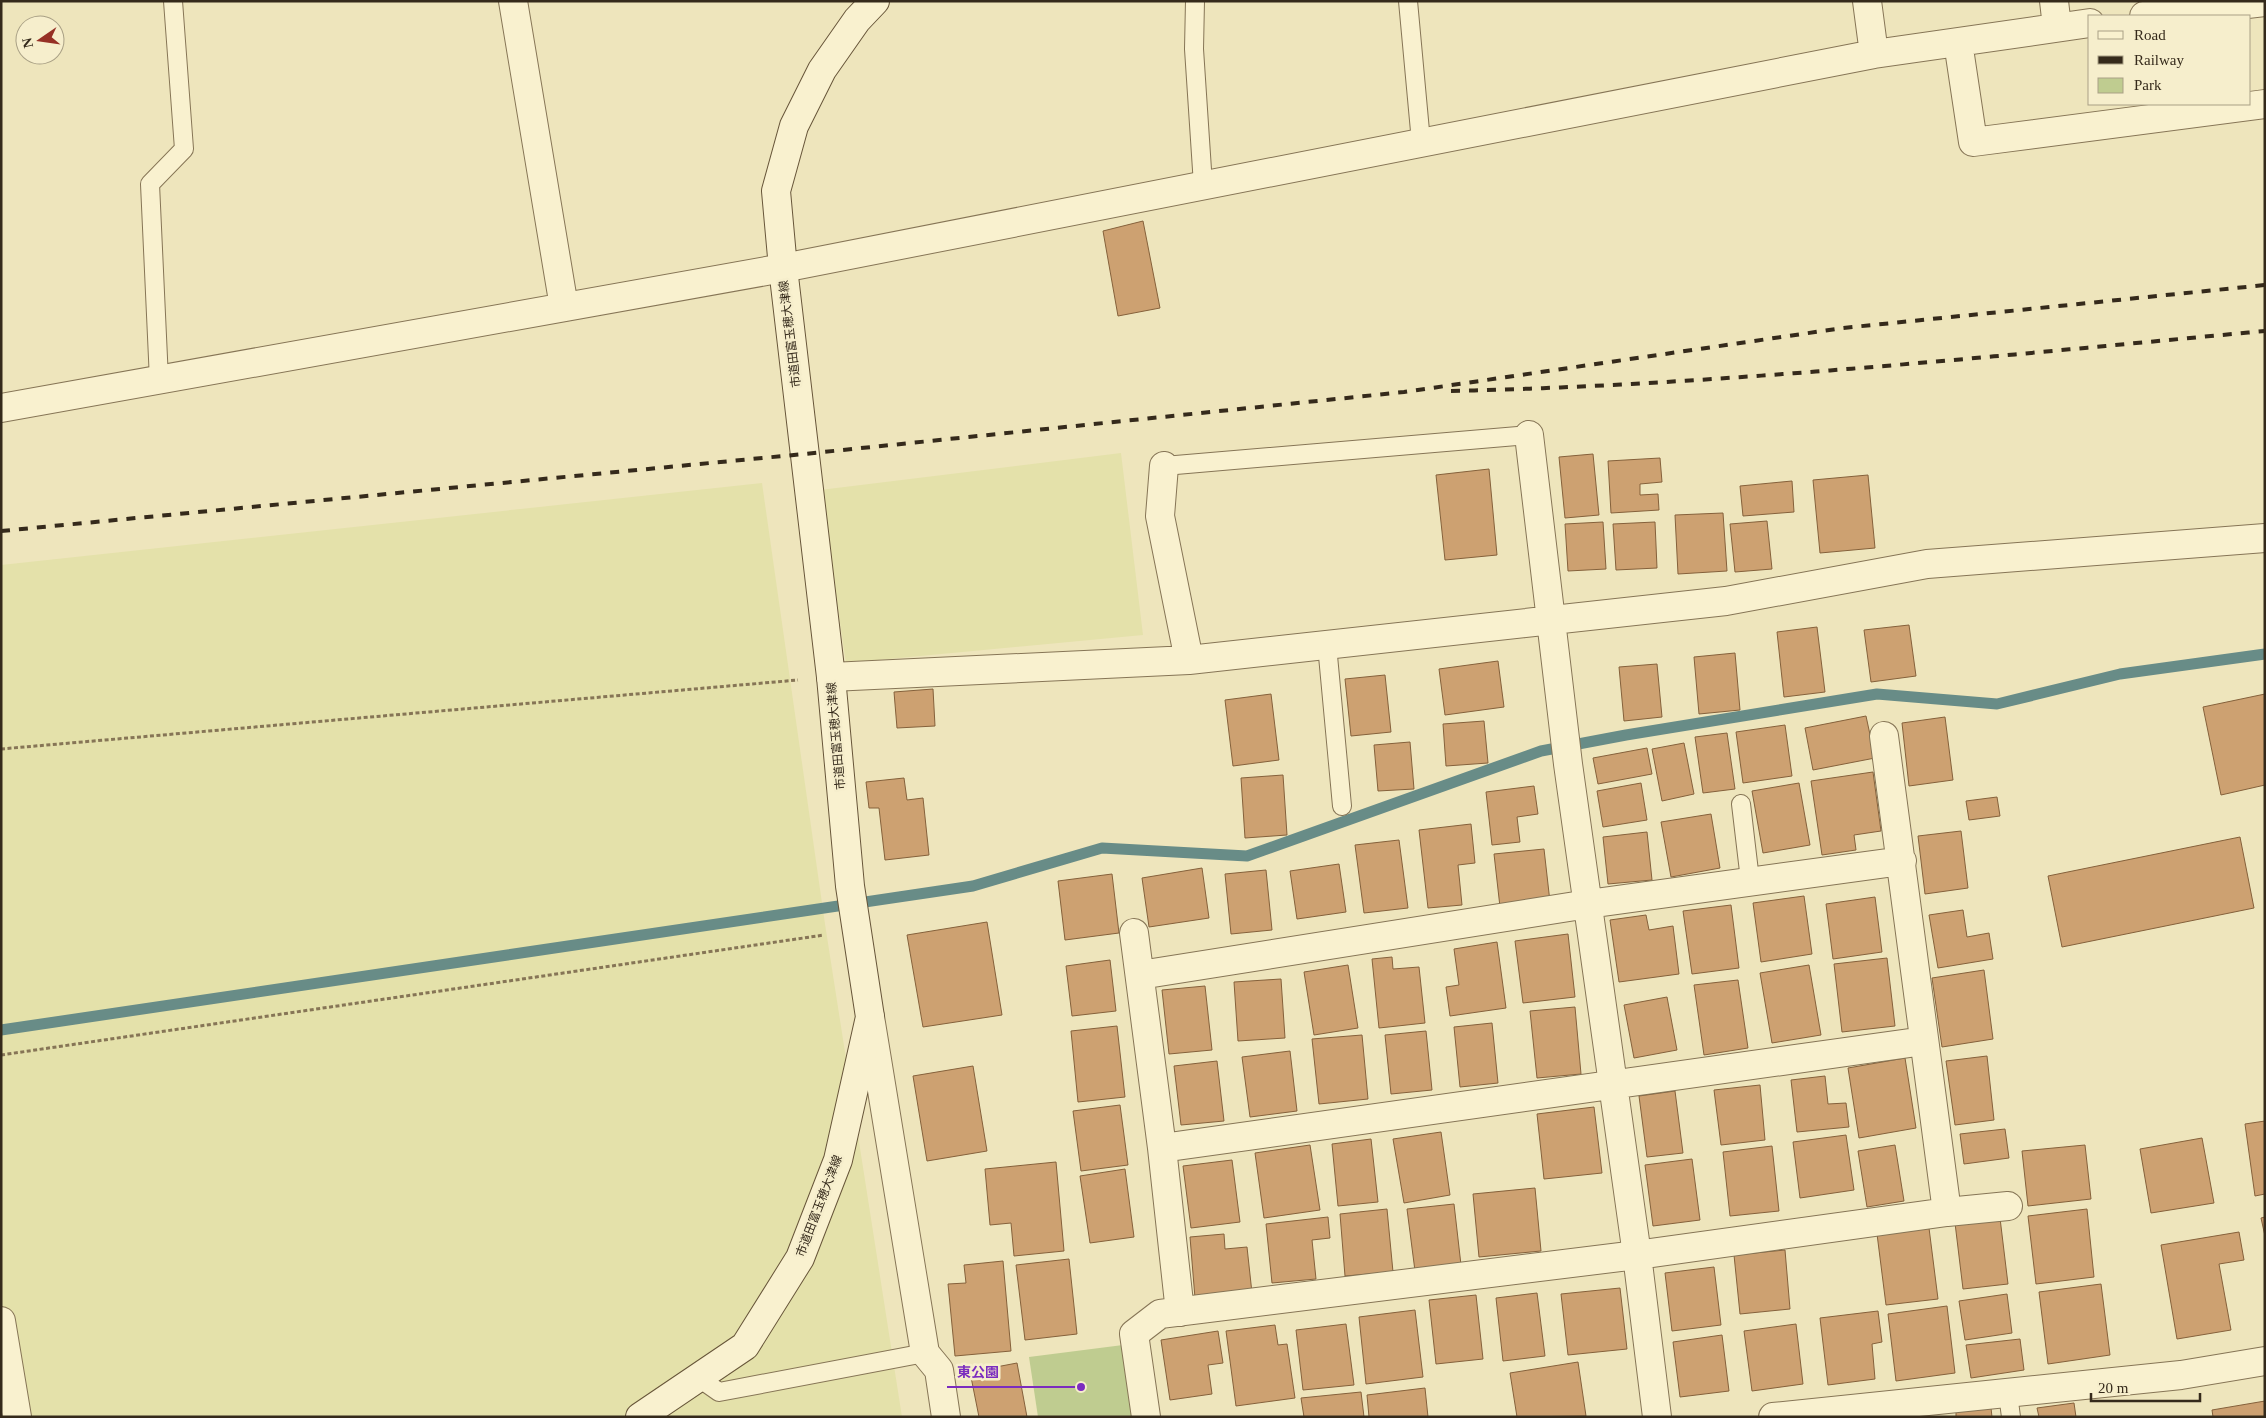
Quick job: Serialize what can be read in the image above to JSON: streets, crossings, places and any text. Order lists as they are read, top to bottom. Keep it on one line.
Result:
{"streets":{"street":["市道田富玉穂大津線"]},"places":["東公園"],"legend":["Road","Railway","Park"],"scale_bar":"20 m","north":"left"}
